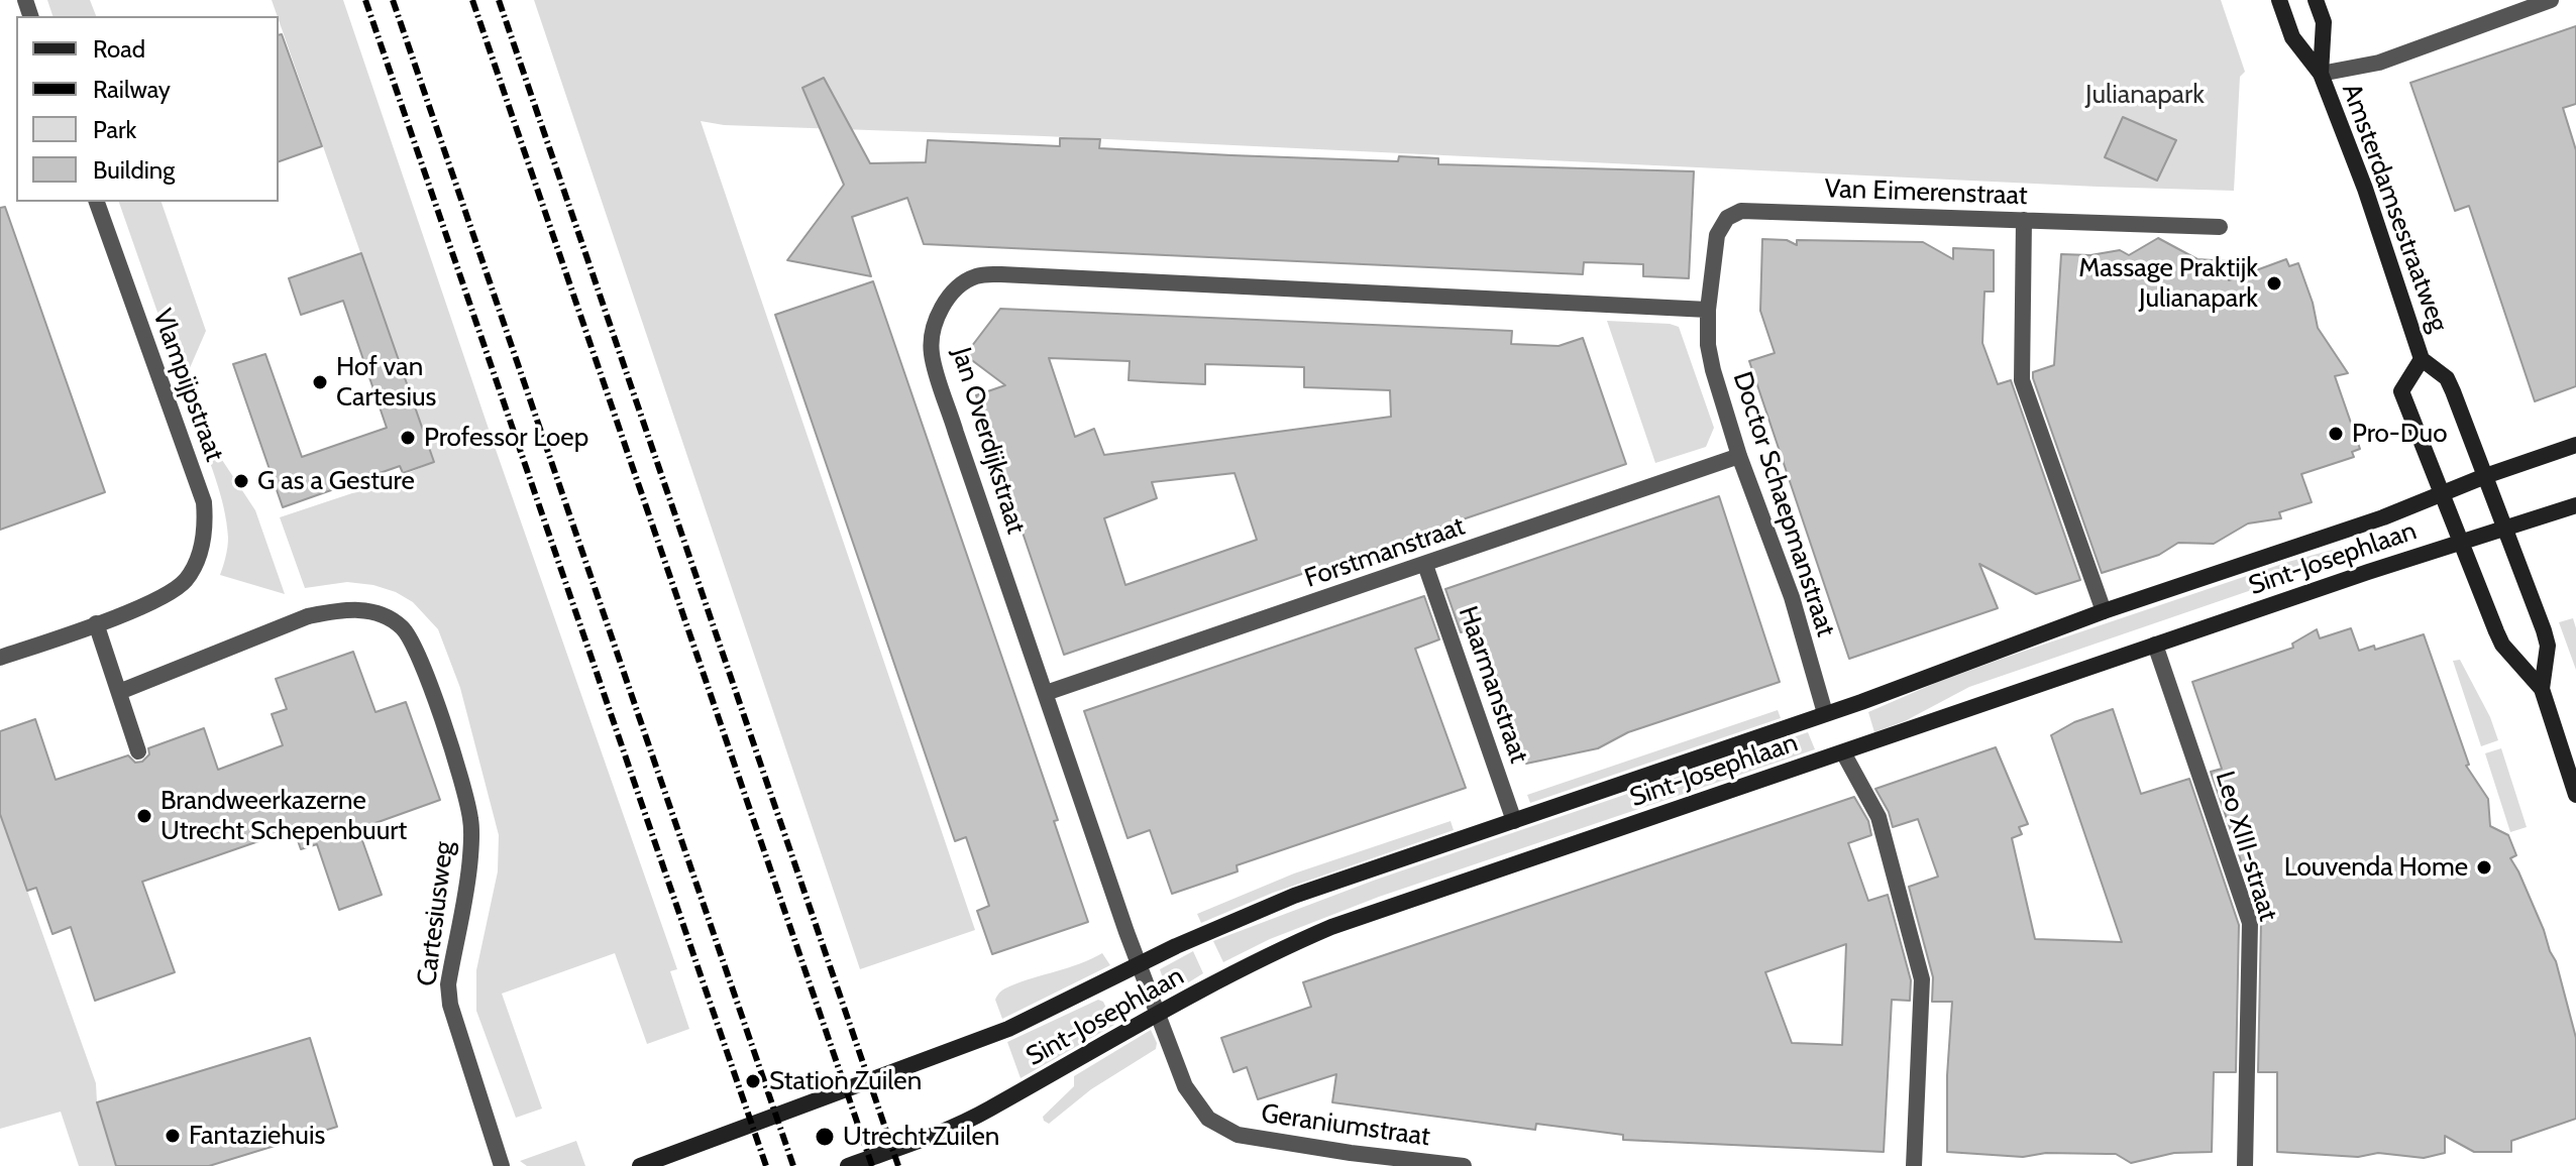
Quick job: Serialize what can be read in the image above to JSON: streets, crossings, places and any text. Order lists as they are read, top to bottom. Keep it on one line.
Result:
{"streets":{"main road":["Amsterdamsestraatweg","Sint-Josephlaan"],"street":["Van Eimerenstraat","Vlampijpstraat","Jan Overdijkstraat","Doctor Schaepmanstraat","Forstmanstraat","Haarmanstraat","Leo XIII-straat","Cartesiusweg","Geraniumstraat"]},"crossings":[["Van Eimerenstraat","Jan Overdijkstraat"],["Van Eimerenstraat","Doctor Schaepmanstraat"],["Amsterdamsestraatweg","Sint-Josephlaan"],["Jan Overdijkstraat","Doctor Schaepmanstraat"],["Jan Overdijkstraat","Forstmanstraat"],["Jan Overdijkstraat","Sint-Josephlaan"],["Jan Overdijkstraat","Geraniumstraat"],["Doctor Schaepmanstraat","Forstmanstraat"],["Doctor Schaepmanstraat","Sint-Josephlaan"],["Forstmanstraat","Haarmanstraat"],["Sint-Josephlaan","Haarmanstraat"],["Sint-Josephlaan","Leo XIII-straat"]],"parks":["Julianapark"],"places":["Massage Praktijk Julianapark","Hof van Cartesius","Pro-Duo","Professor Loep","G as a Gesture","Brandweerkazerne Utrecht Schepenbuurt","Louvenda Home","Station Zuilen","Fantaziehuis","Utrecht Zuilen"],"legend":["Road","Railway","Park","Building"]}
